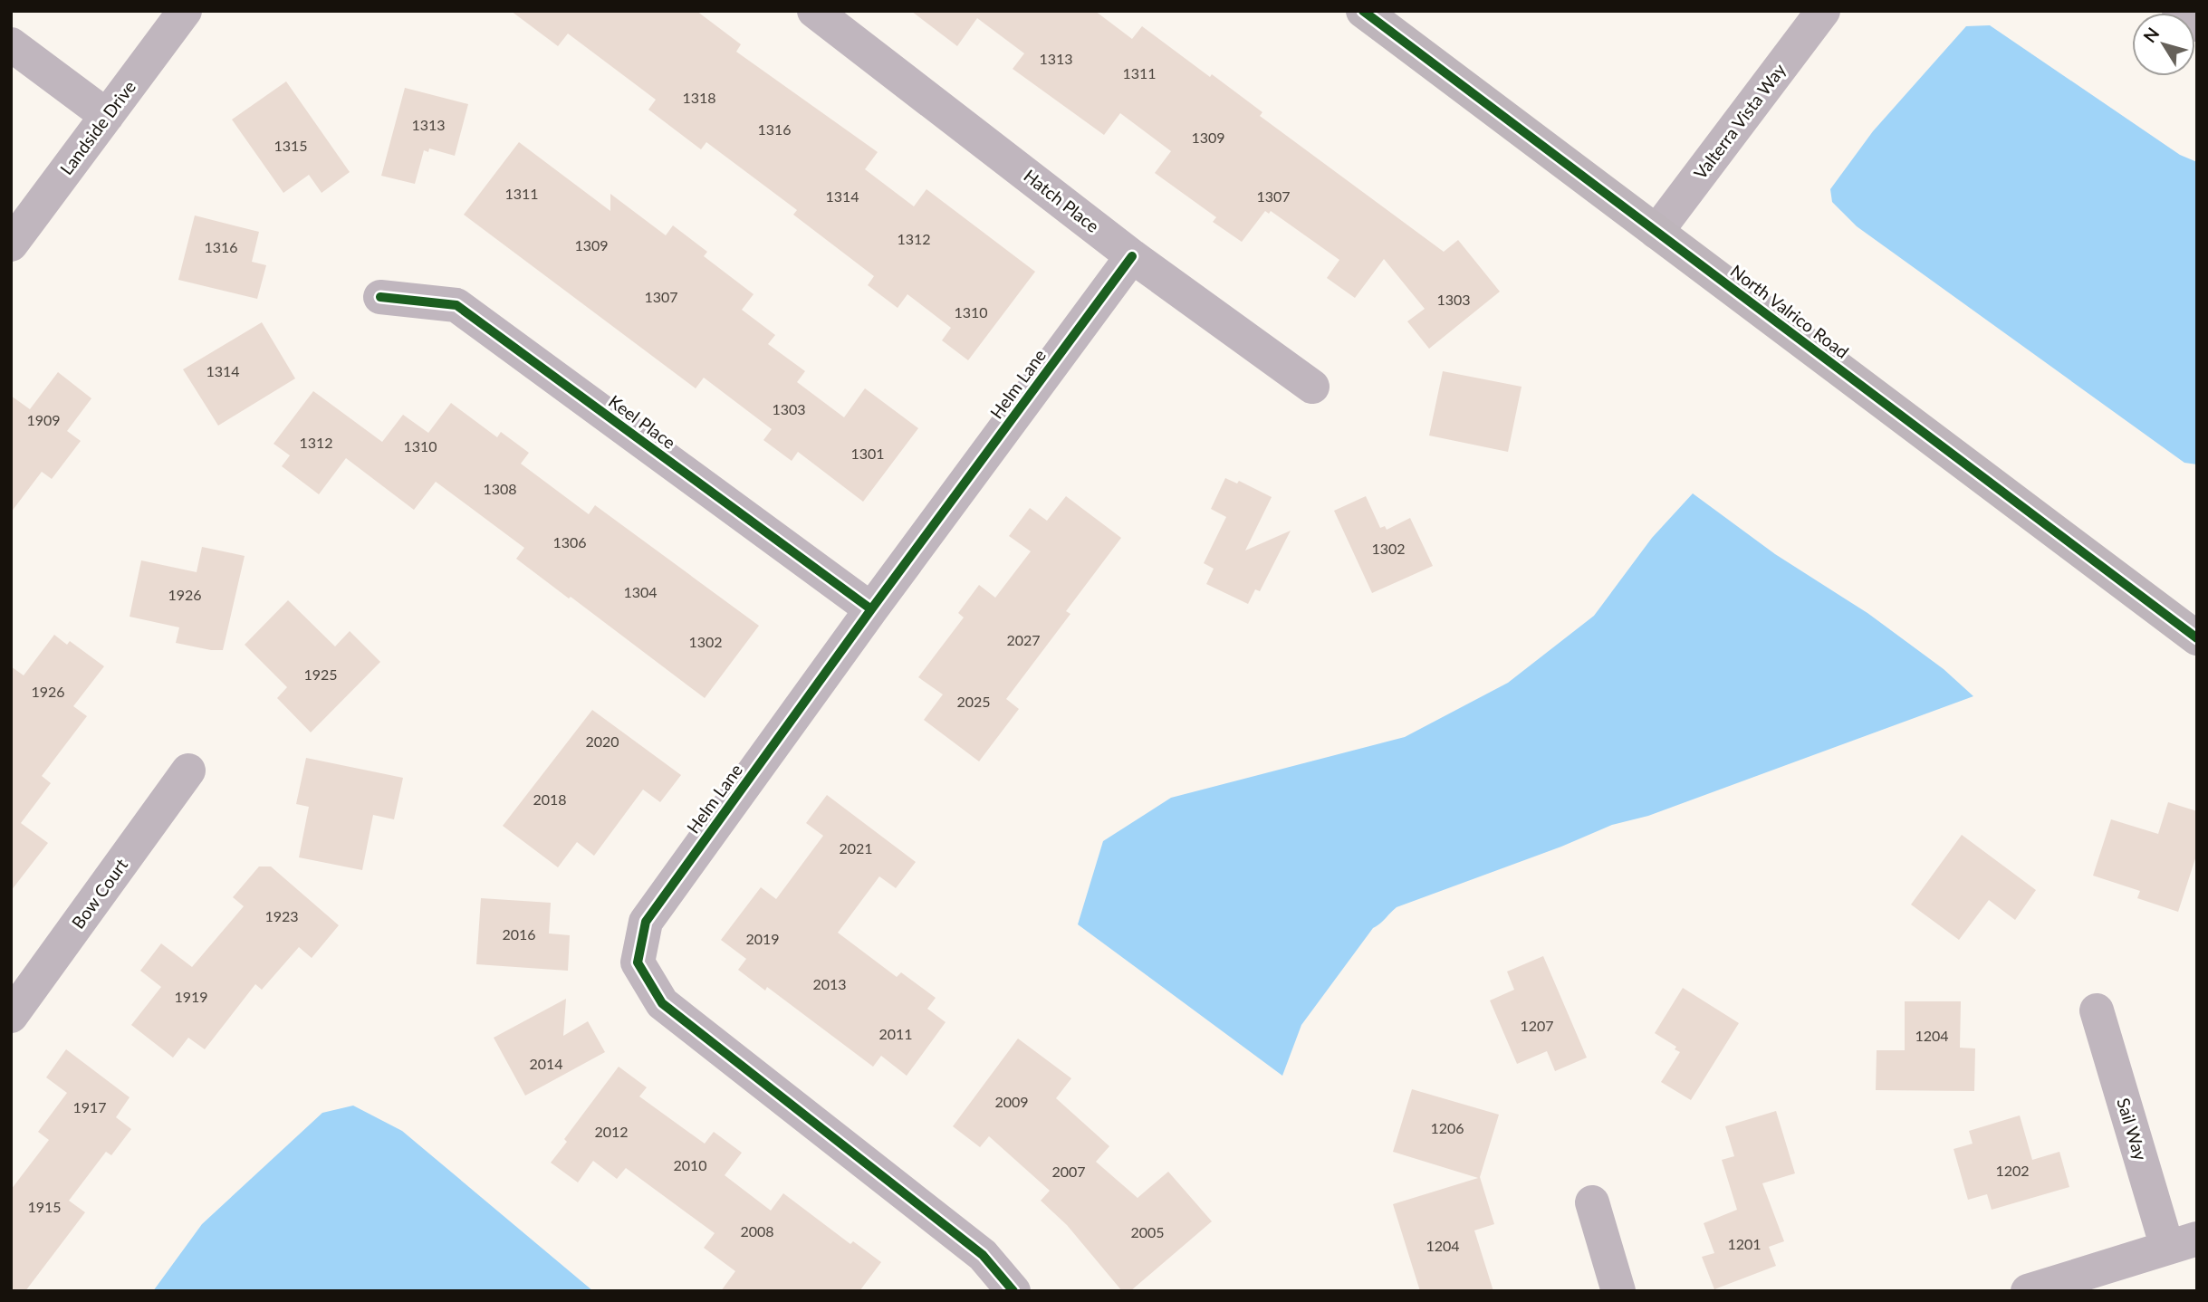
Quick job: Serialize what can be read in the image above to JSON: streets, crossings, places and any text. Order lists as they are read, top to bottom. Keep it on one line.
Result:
{"streets":{"street":["Valterra Vista Way","Landside Drive","Hatch Place","North Valrico Road","Helm Lane","Keel Place","Bow Court","Sail Way"]},"crossings":[["Valterra Vista Way","North Valrico Road"],["Hatch Place","Helm Lane"],["Helm Lane","Keel Place"]],"house_numbers":["1313","1311","1318","1313","1316","1309","1315","1311","1314","1307","1312","1309","1316","1307","1303","1310","1314","1303","1909","1312","1310","1301","1308","1306","1302","1304","1926","2027","1302","1925","1926","2025","2020","2018","2021","1923","2016","2019","2013","1919","1207","2011","1204","2014","2009","1917","1206","2012","2010","1202","2007","1915","2008","2005","1201","1204"],"north":"top left"}
